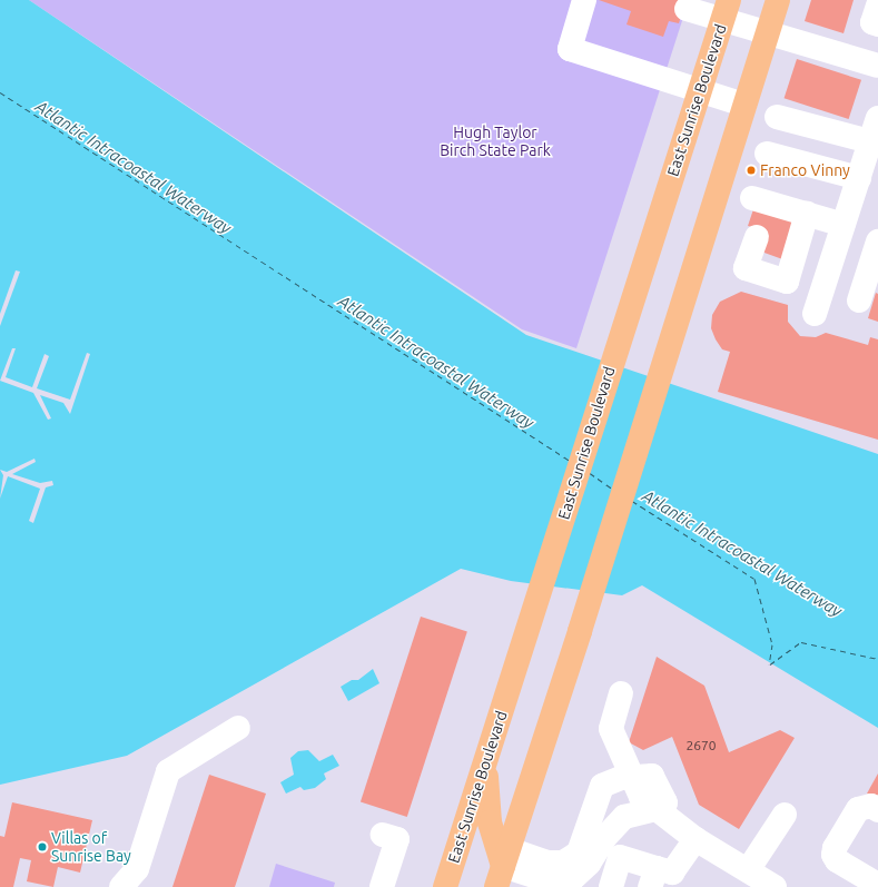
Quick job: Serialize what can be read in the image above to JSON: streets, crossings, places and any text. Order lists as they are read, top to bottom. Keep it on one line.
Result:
{"streets":{"main road":["East Sunrise Boulevard"]},"water":["Atlantic Intracoastal Waterway"],"parks":["Hugh Taylor Birch State Park"],"places":["Franco Vinny","Villas of Sunrise Bay"],"house_numbers":["2670"]}
